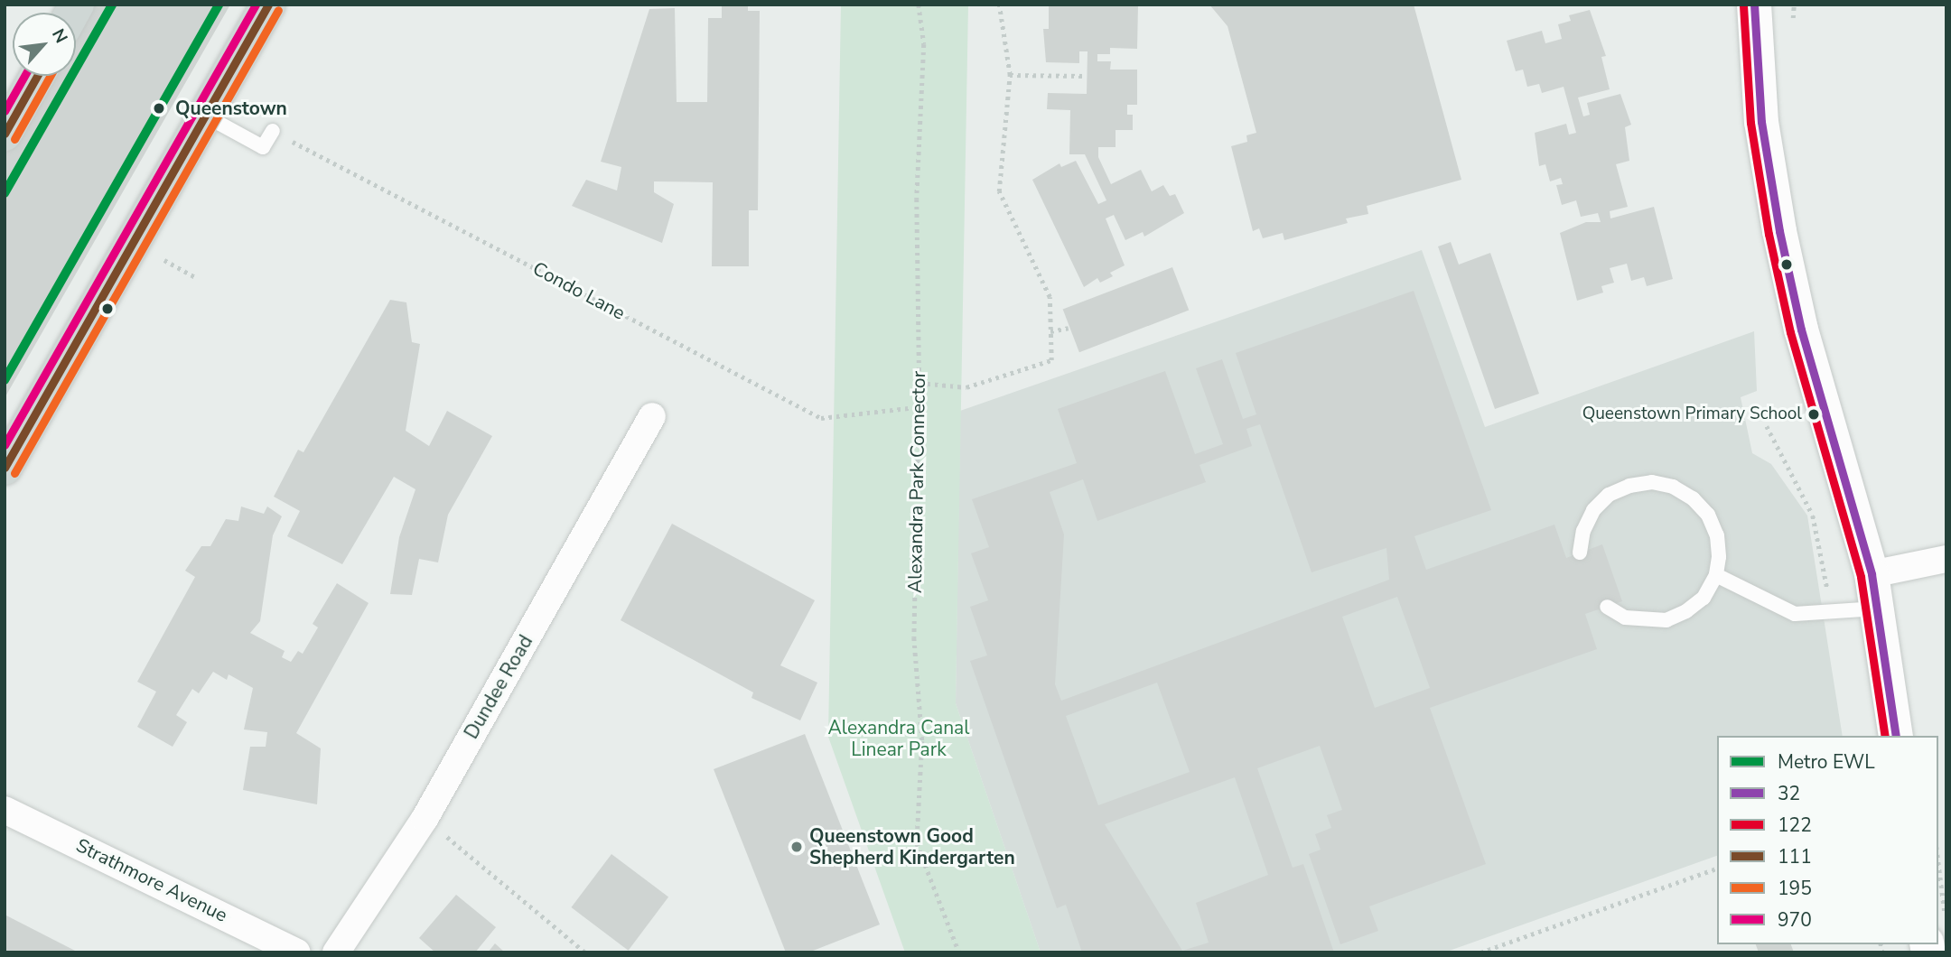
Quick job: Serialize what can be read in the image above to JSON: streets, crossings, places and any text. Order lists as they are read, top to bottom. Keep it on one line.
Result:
{"streets":{"street":["Dundee Road","Strathmore Avenue"],"path":["Condo Lane","Alexandra Park Connector"]},"crossings":[["Condo Lane","Alexandra Park Connector"]],"parks":["Alexandra Canal Linear Park"],"places":["Queenstown","Queenstown Primary School","Queenstown Good Shepherd Kindergarten"],"lines":["metro line EWL","transit line 32","transit line 111","transit line 970","transit line 122","transit line 195"],"legend":["Metro EWL","32","122","111","195","970"],"north":"top right"}
